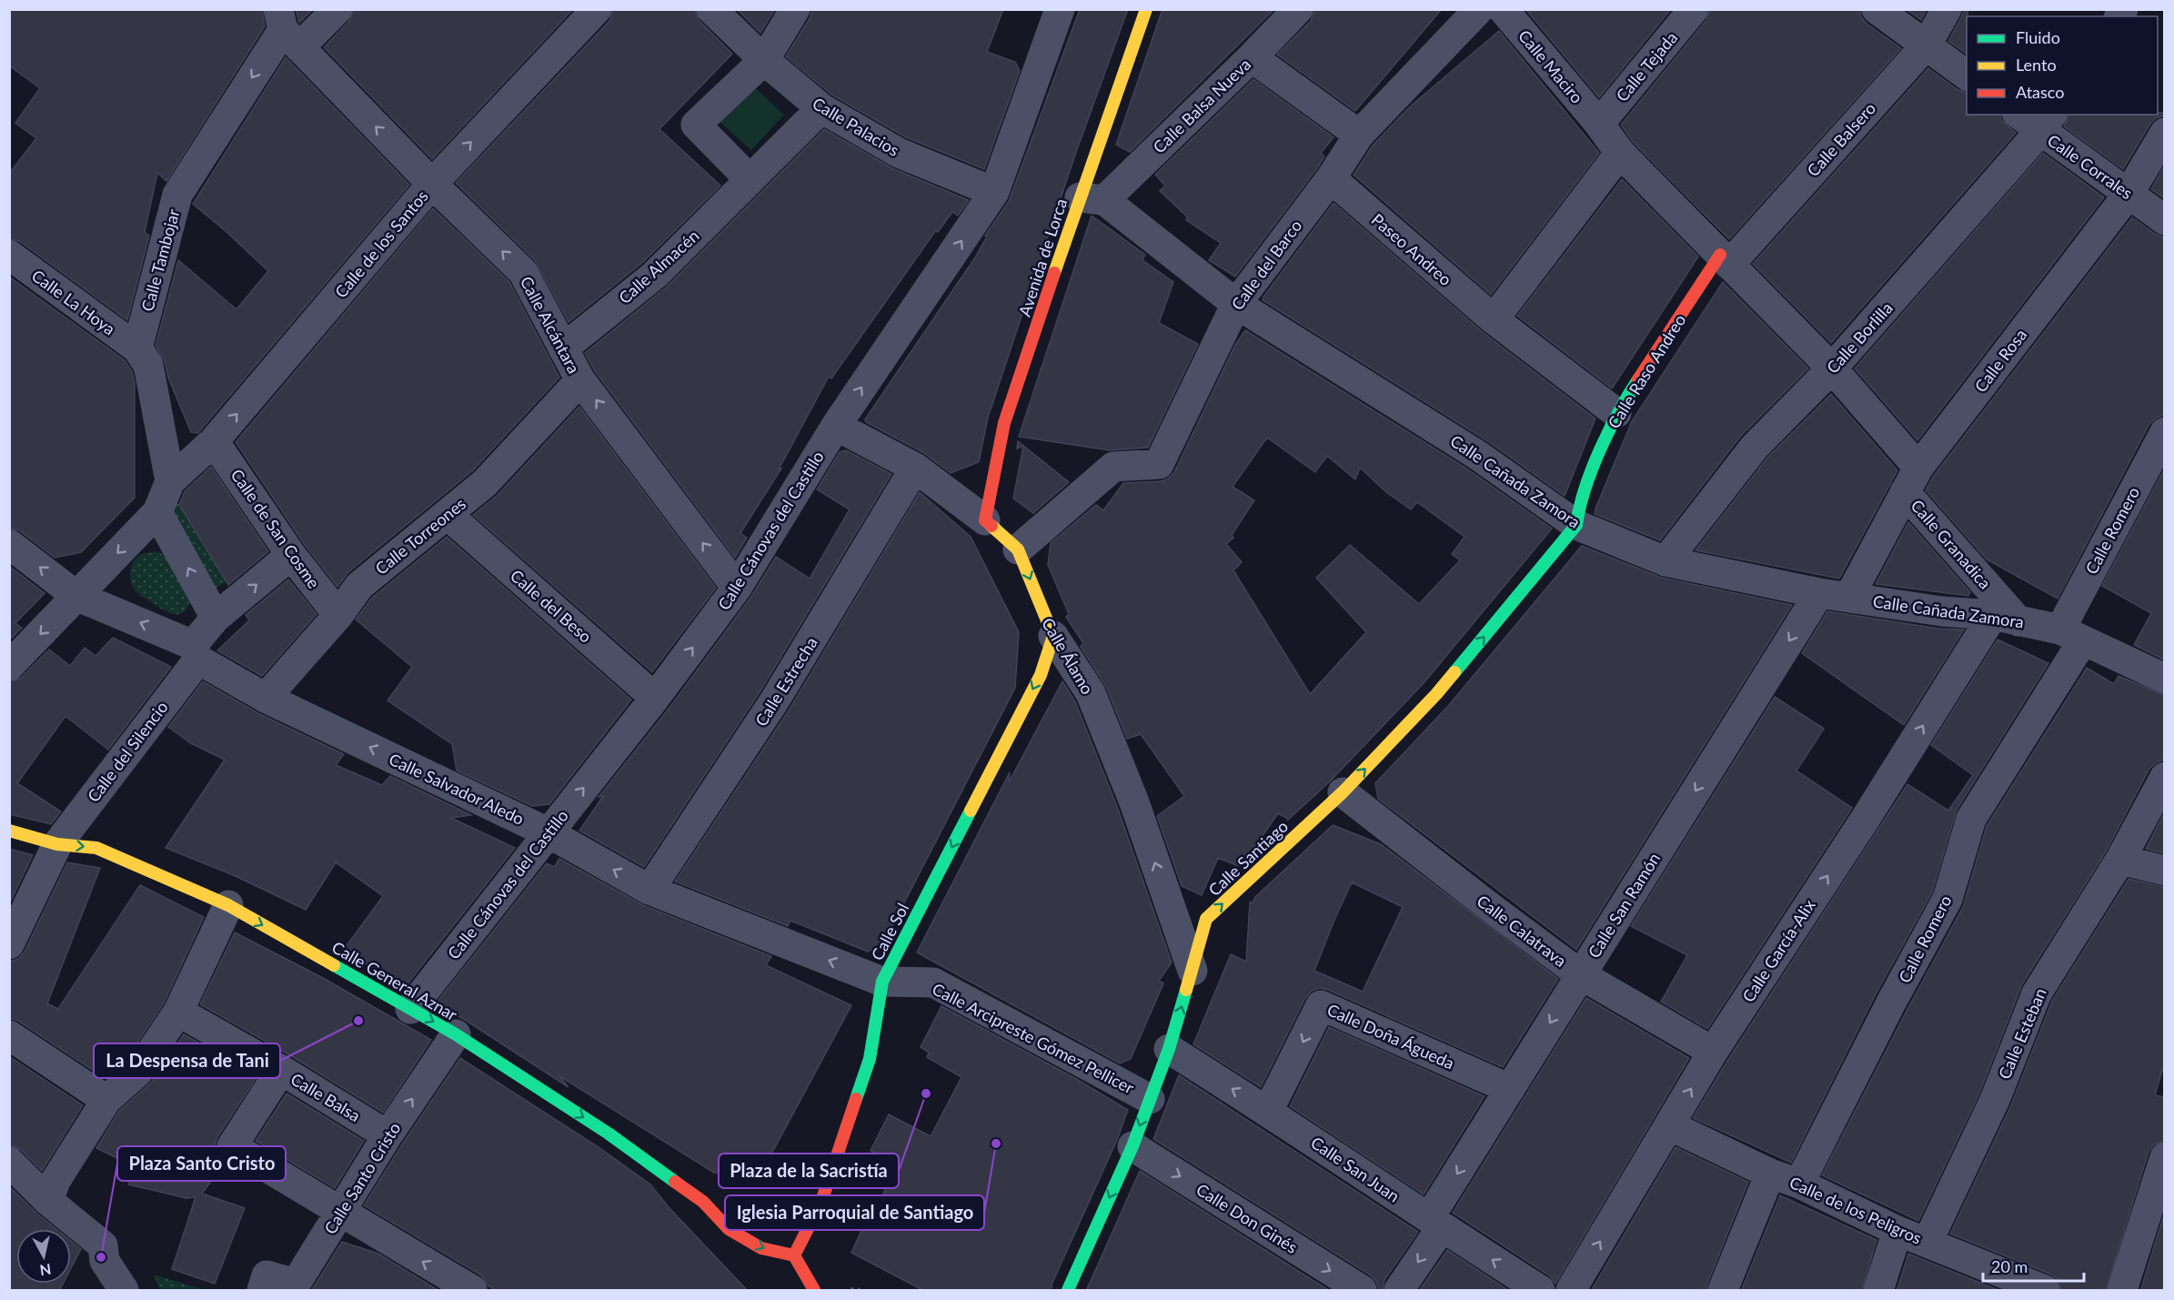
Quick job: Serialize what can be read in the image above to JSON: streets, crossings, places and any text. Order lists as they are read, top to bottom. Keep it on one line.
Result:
{"streets":{"street":["Calle Maciro","Calle Tejada","Calle Balsa Nueva","Calle Palacios","Calle Balsero","Calle Corrales","Calle de los Santos","Paseo Andreo","Avenida de Lorca","Calle Tambojar","Calle del Barco","Calle Almacén","Calle La Hoya","Calle Alcántara","Calle Borlilla","Calle Rosa","Calle Raso Andreo","Calle Cañada Zamora","Calle de San Cosme","Calle Cánovas del Castillo","Calle Romero","Calle Torreones","Calle Granadica","Calle del Beso","Calle Álamo","Calle Estrecha","Calle del Silencio","Calle Salvador Aledo","Calle Santiago","Calle San Ramón","Calle Calatrava","Calle Sol","Calle García-Alix","Calle General Aznar","Calle Esteban","Calle Doña Águeda","Calle Arcipreste Gómez Pellicer","Calle Balsa","Calle San Juan","Calle Santo Cristo","Calle de los Peligros","Calle Don Ginés"]},"crossings":[["Calle Maciro","Calle Tejada"],["Calle Balsa Nueva","Avenida de Lorca"],["Calle Balsa Nueva","Calle Cañada Zamora"],["Calle Palacios","Calle Almacén"],["Calle Palacios","Calle Cánovas del Castillo"],["Calle Balsero","Calle Raso Andreo"],["Calle Balsero","Calle Granadica"],["Calle Corrales","Calle Borlilla"],["Calle Corrales","Calle Rosa"],["Calle de los Santos","Calle Alcántara"],["Calle de los Santos","Calle de San Cosme"],["Paseo Andreo","Calle del Barco"],["Paseo Andreo","Calle Raso Andreo"],["Avenida de Lorca","Calle Cañada Zamora"],["Avenida de Lorca","Calle Álamo"],["Calle Tambojar","Calle La Hoya"],["Calle Tambojar","Calle Alcántara"],["Calle del Barco","Calle Cañada Zamora"],["Calle del Barco","Calle Álamo"],["Calle Almacén","Calle Alcántara"],["Calle Alcántara","Calle Cánovas del Castillo"],["Calle Alcántara","Calle Torreones"],["Calle Borlilla","Calle Cañada Zamora"],["Calle Borlilla","Calle Granadica"],["Calle Rosa","Calle Cañada Zamora"],["Calle Rosa","Calle Granadica"],["Calle Raso Andreo","Calle Cañada Zamora"],["Calle Raso Andreo","Calle Granadica"],["Calle Raso Andreo","Calle Santiago"],["Calle Cañada Zamora","Calle Romero"],["Calle Cañada Zamora","Calle Granadica"],["Calle Cañada Zamora","Calle Santiago"],["Calle Cañada Zamora","Calle San Ramón"],["Calle Cañada Zamora","Calle García-Alix"],["Calle de San Cosme","Calle Torreones"],["Calle de San Cosme","Calle del Silencio"],["Calle Cánovas del Castillo","Calle del Beso"],["Calle Cánovas del Castillo","Calle Álamo"],["Calle Cánovas del Castillo","Calle Salvador Aledo"],["Calle Cánovas del Castillo","Calle General Aznar"],["Calle Romero","Calle de los Peligros"],["Calle Torreones","Calle del Beso"],["Calle Torreones","Calle Salvador Aledo"],["Calle Granadica","Calle García-Alix"],["Calle Álamo","Calle Estrecha"],["Calle Álamo","Calle Santiago"],["Calle Álamo","Calle Sol"],["Calle Estrecha","Calle Salvador Aledo"],["Calle del Silencio","Calle Salvador Aledo"],["Calle del Silencio","Calle General Aznar"],["Calle Salvador Aledo","Calle Sol"],["Calle Salvador Aledo","Calle Arcipreste Gómez Pellicer"],["Calle Santiago","Calle Calatrava"],["Calle Santiago","Calle Arcipreste Gómez Pellicer"],["Calle Santiago","Calle San Juan"],["Calle Santiago","Calle Don Ginés"],["Calle San Ramón","Calle Calatrava"],["Calle San Ramón","Calle Doña Águeda"],["Calle San Ramón","Calle San Juan"],["Calle Calatrava","Calle García-Alix"],["Calle Sol","Calle General Aznar"],["Calle Sol","Calle Arcipreste Gómez Pellicer"],["Calle García-Alix","Calle de los Peligros"],["Calle General Aznar","Calle Santo Cristo"],["Calle Esteban","Calle de los Peligros"],["Calle Doña Águeda","Calle San Juan"],["Calle Balsa","Calle Santo Cristo"]],"one_way":["Calle de los Santos","Calle Tambojar","Calle Alcántara","Calle Cánovas del Castillo","Calle Salvador Aledo","Calle San Ramón","Calle Sol","Calle García-Alix","Calle General Aznar","Calle San Juan","Calle Don Ginés"],"places":["La Despensa de Tani","Plaza de la Sacristía","Iglesia Parroquial de Santiago","Plaza Santo Cristo"],"legend":["Fluido","Lento","Atasco"],"scale_bar":"20 m","north":"bottom"}
